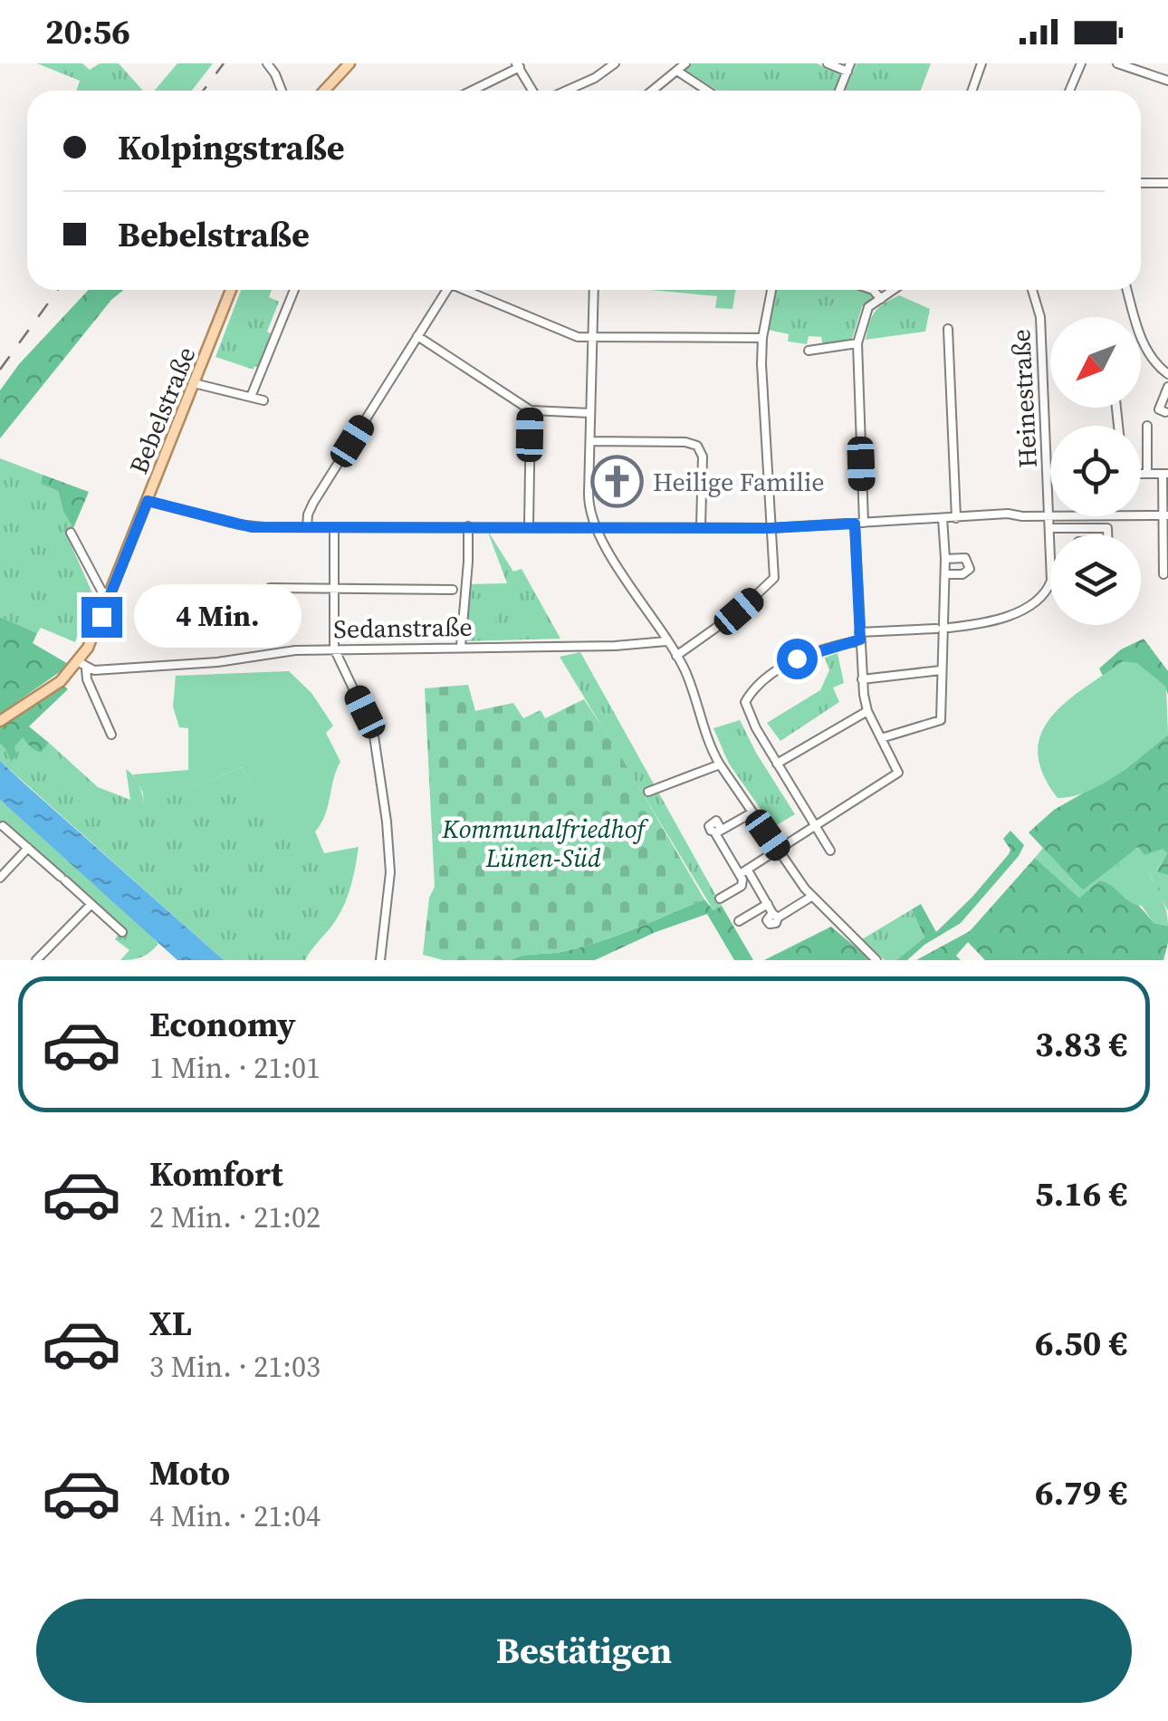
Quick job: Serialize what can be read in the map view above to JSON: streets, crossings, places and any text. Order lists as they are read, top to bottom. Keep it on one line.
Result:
{"streets":{"main road":["Bebelstraße"],"street":["Heinestraße","Sedanstraße"]},"crossings":[["Bebelstraße","Sedanstraße"]],"parks":["Kommunalfriedhof Lünen-Süd"],"places":{"church":["Heilige Familie"]},"north":"bottom left","page":{"status":"20:56","banner":["Kolpingstraße","Bebelstraße"],"bubble":"4 Min.","list":[{"name":"Economy","note":"1 Min. · 21:01","value":"3.83 €"},{"name":"Komfort","note":"2 Min. · 21:02","value":"5.16 €"},{"name":"XL","note":"3 Min. · 21:03","value":"6.50 €"},{"name":"Moto","note":"4 Min. · 21:04","value":"6.79 €"}],"buttons":"Bestätigen"}}
